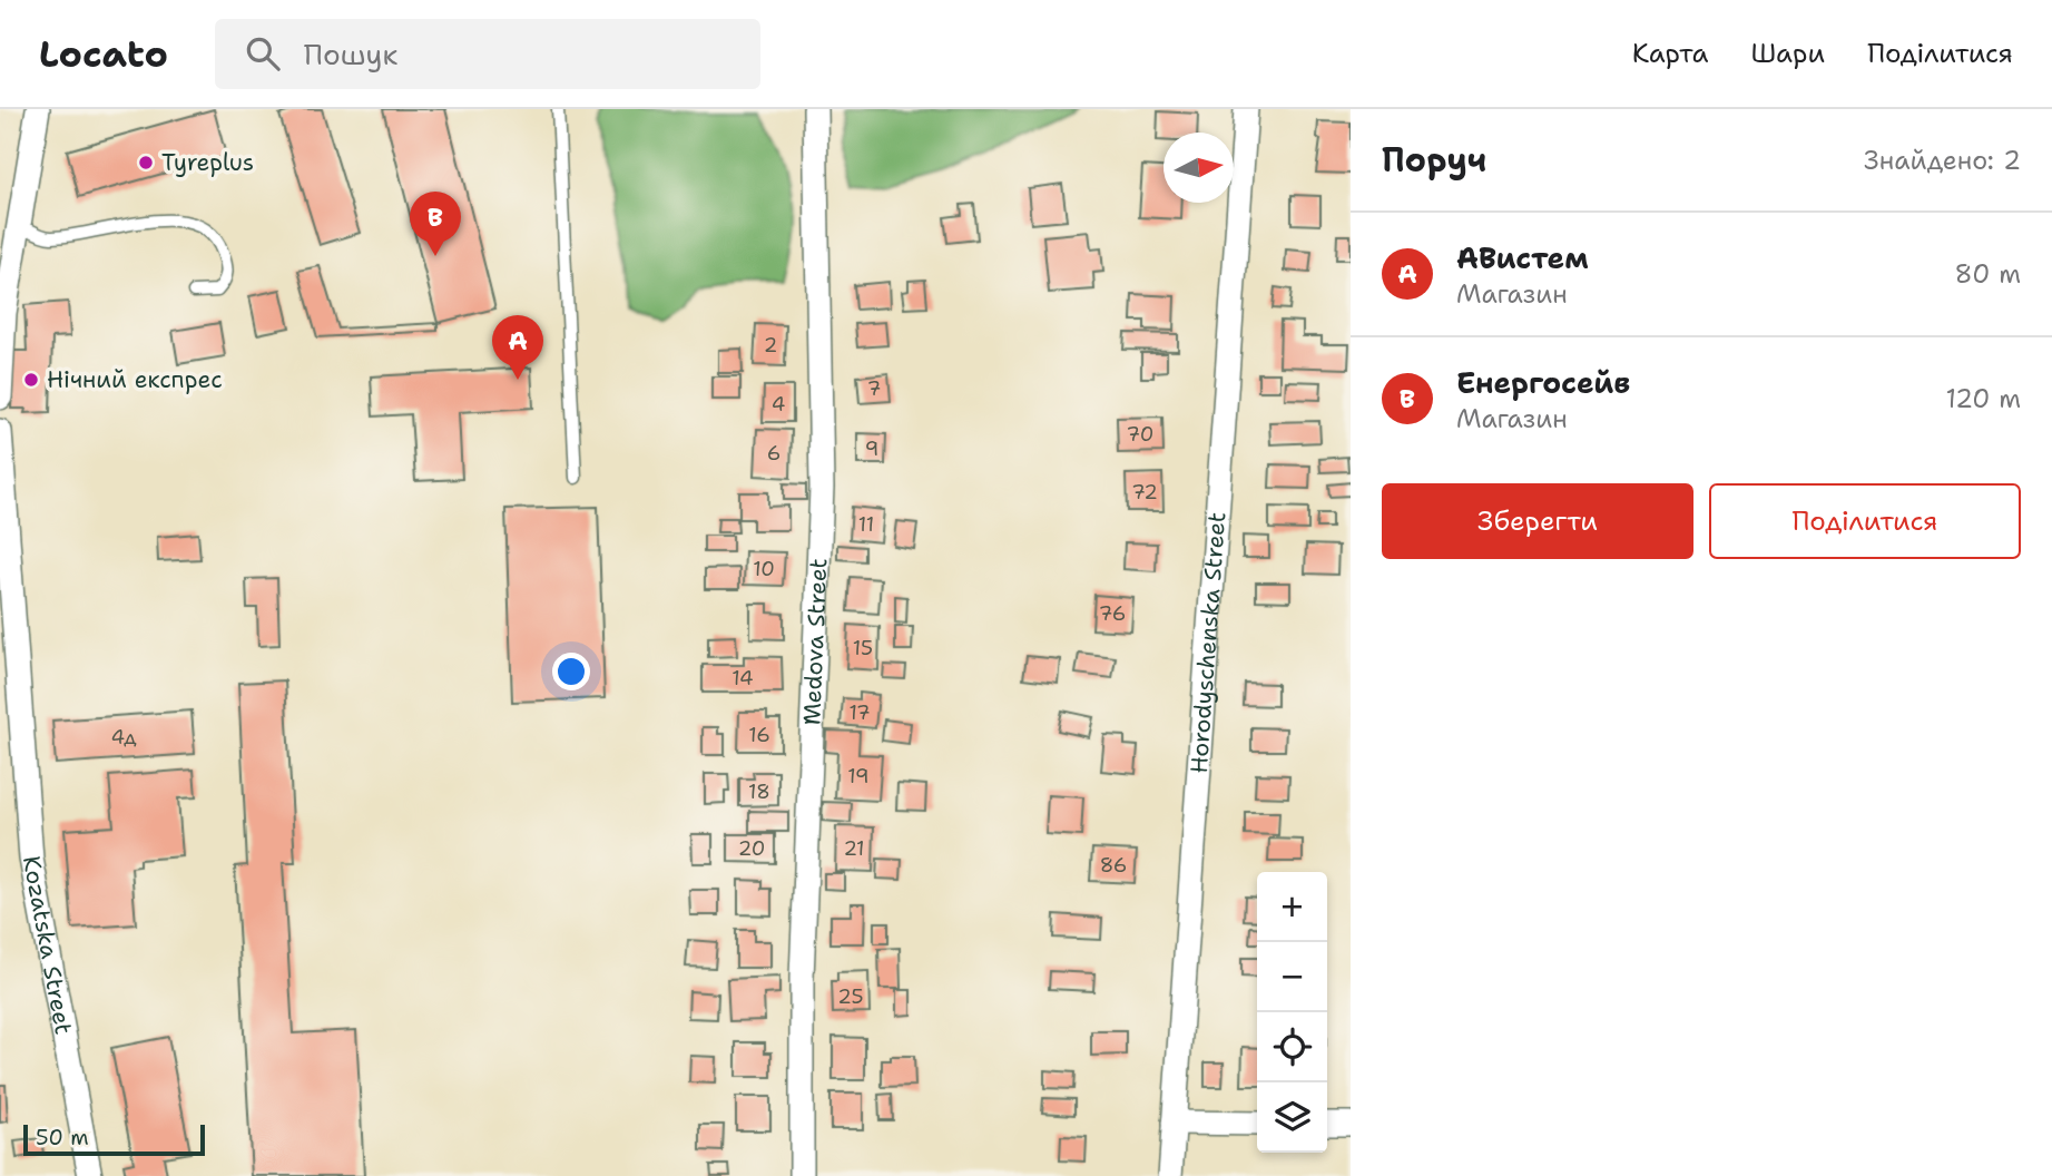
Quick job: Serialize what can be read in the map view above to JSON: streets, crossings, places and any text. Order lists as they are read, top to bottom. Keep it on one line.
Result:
{"streets":{"street":["Medova Street","Horodyschenska Street","Kozatska Street"]},"places":["Tyreplus","Нічний експрес"],"house_numbers":["2","7","4","70","9","6","72","11","10","76","15","14","17","16","4д","19","18","20","21","86","25"],"scale_bar":"50 m","north":"right","page":{"header":"Locato","search":"Пошук","nav":["Карта","Шари","Поділитися"],"heading":["Поруч","Знайдено: 2"],"pins":["B","A"],"list":[{"mark":"A","name":"АВистем","note":"Магазин","value":"80 m"},{"mark":"B","name":"Енергосейв","note":"Магазин","value":"120 m"}],"buttons":["Зберегти","Поділитися"],"map_buttons":["+","−"],"scale":"50 m"}}
